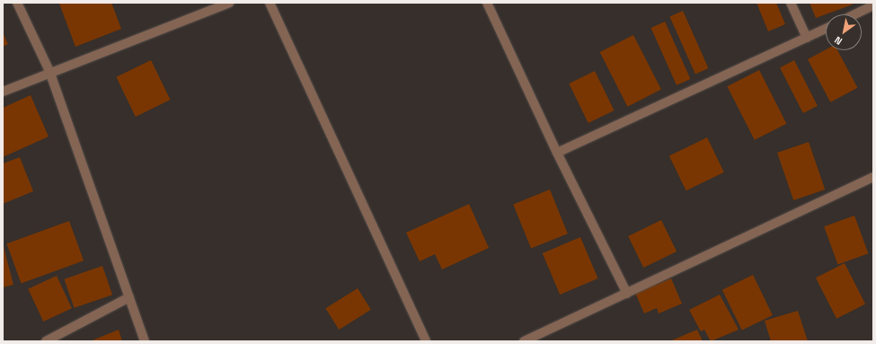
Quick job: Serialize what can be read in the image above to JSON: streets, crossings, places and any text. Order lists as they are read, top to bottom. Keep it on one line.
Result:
{"north":"bottom left"}
